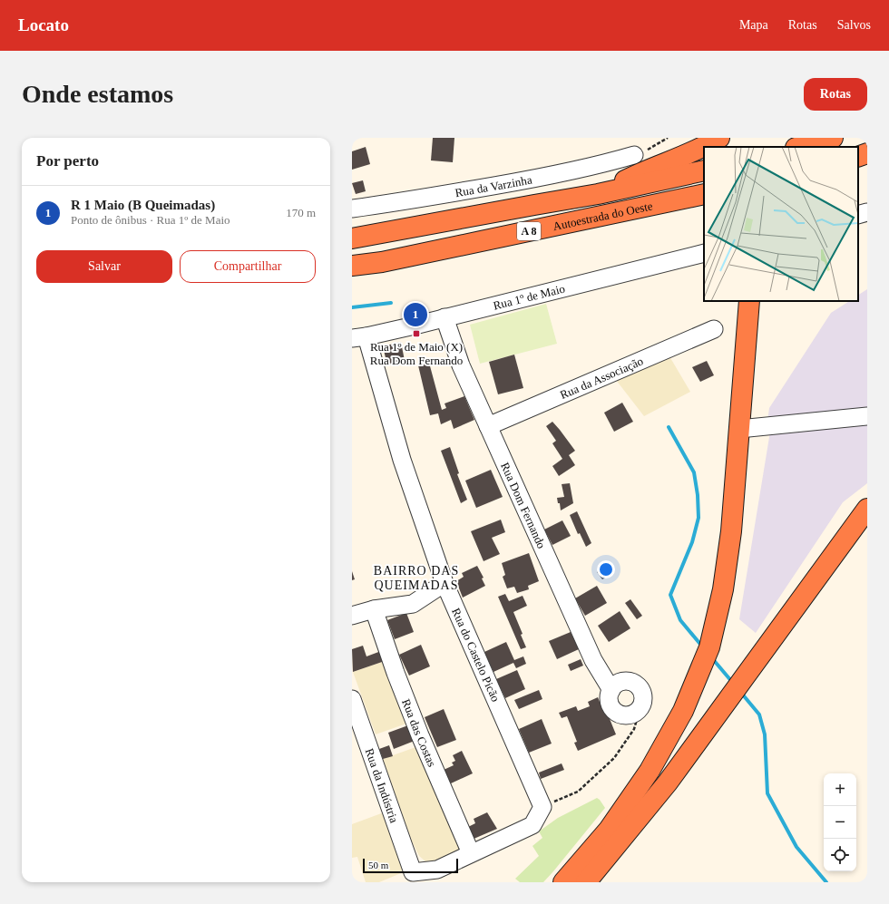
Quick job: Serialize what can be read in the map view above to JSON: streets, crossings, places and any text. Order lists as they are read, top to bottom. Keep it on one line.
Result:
{"streets":{"highway":["Autoestrada do Oeste","A 8"],"street":["Rua da Varzinha","Rua 1º de Maio","Rua da Associação","Rua Dom Fernando","Rua do Castelo Picão","Rua das Costas","Rua da Indústria"]},"crossings":[["Rua 1º de Maio","Rua Dom Fernando"],["Rua 1º de Maio","Rua do Castelo Picão"],["Rua da Associação","Rua Dom Fernando"],["Rua das Costas","Rua da Indústria"]],"districts":["BAIRRO DAS QUEIMADAS"],"places":{"transit":["Rua 1º de Maio (X) Rua Dom Fernando"]},"scale_bar":"50 m","page":{"header":"Locato","nav":["Mapa","Rotas","Salvos"],"buttons":["Rotas",["Salvar","Compartilhar"]],"title":"Onde estamos","heading":"Por perto","list":[{"mark":"1","name":"R 1 Maio (B Queimadas)","note":"Ponto de ônibus · Rua 1º de Maio","value":"170 m"}],"pins":"1","map_buttons":["+","−"],"scale":"50 m"}}
